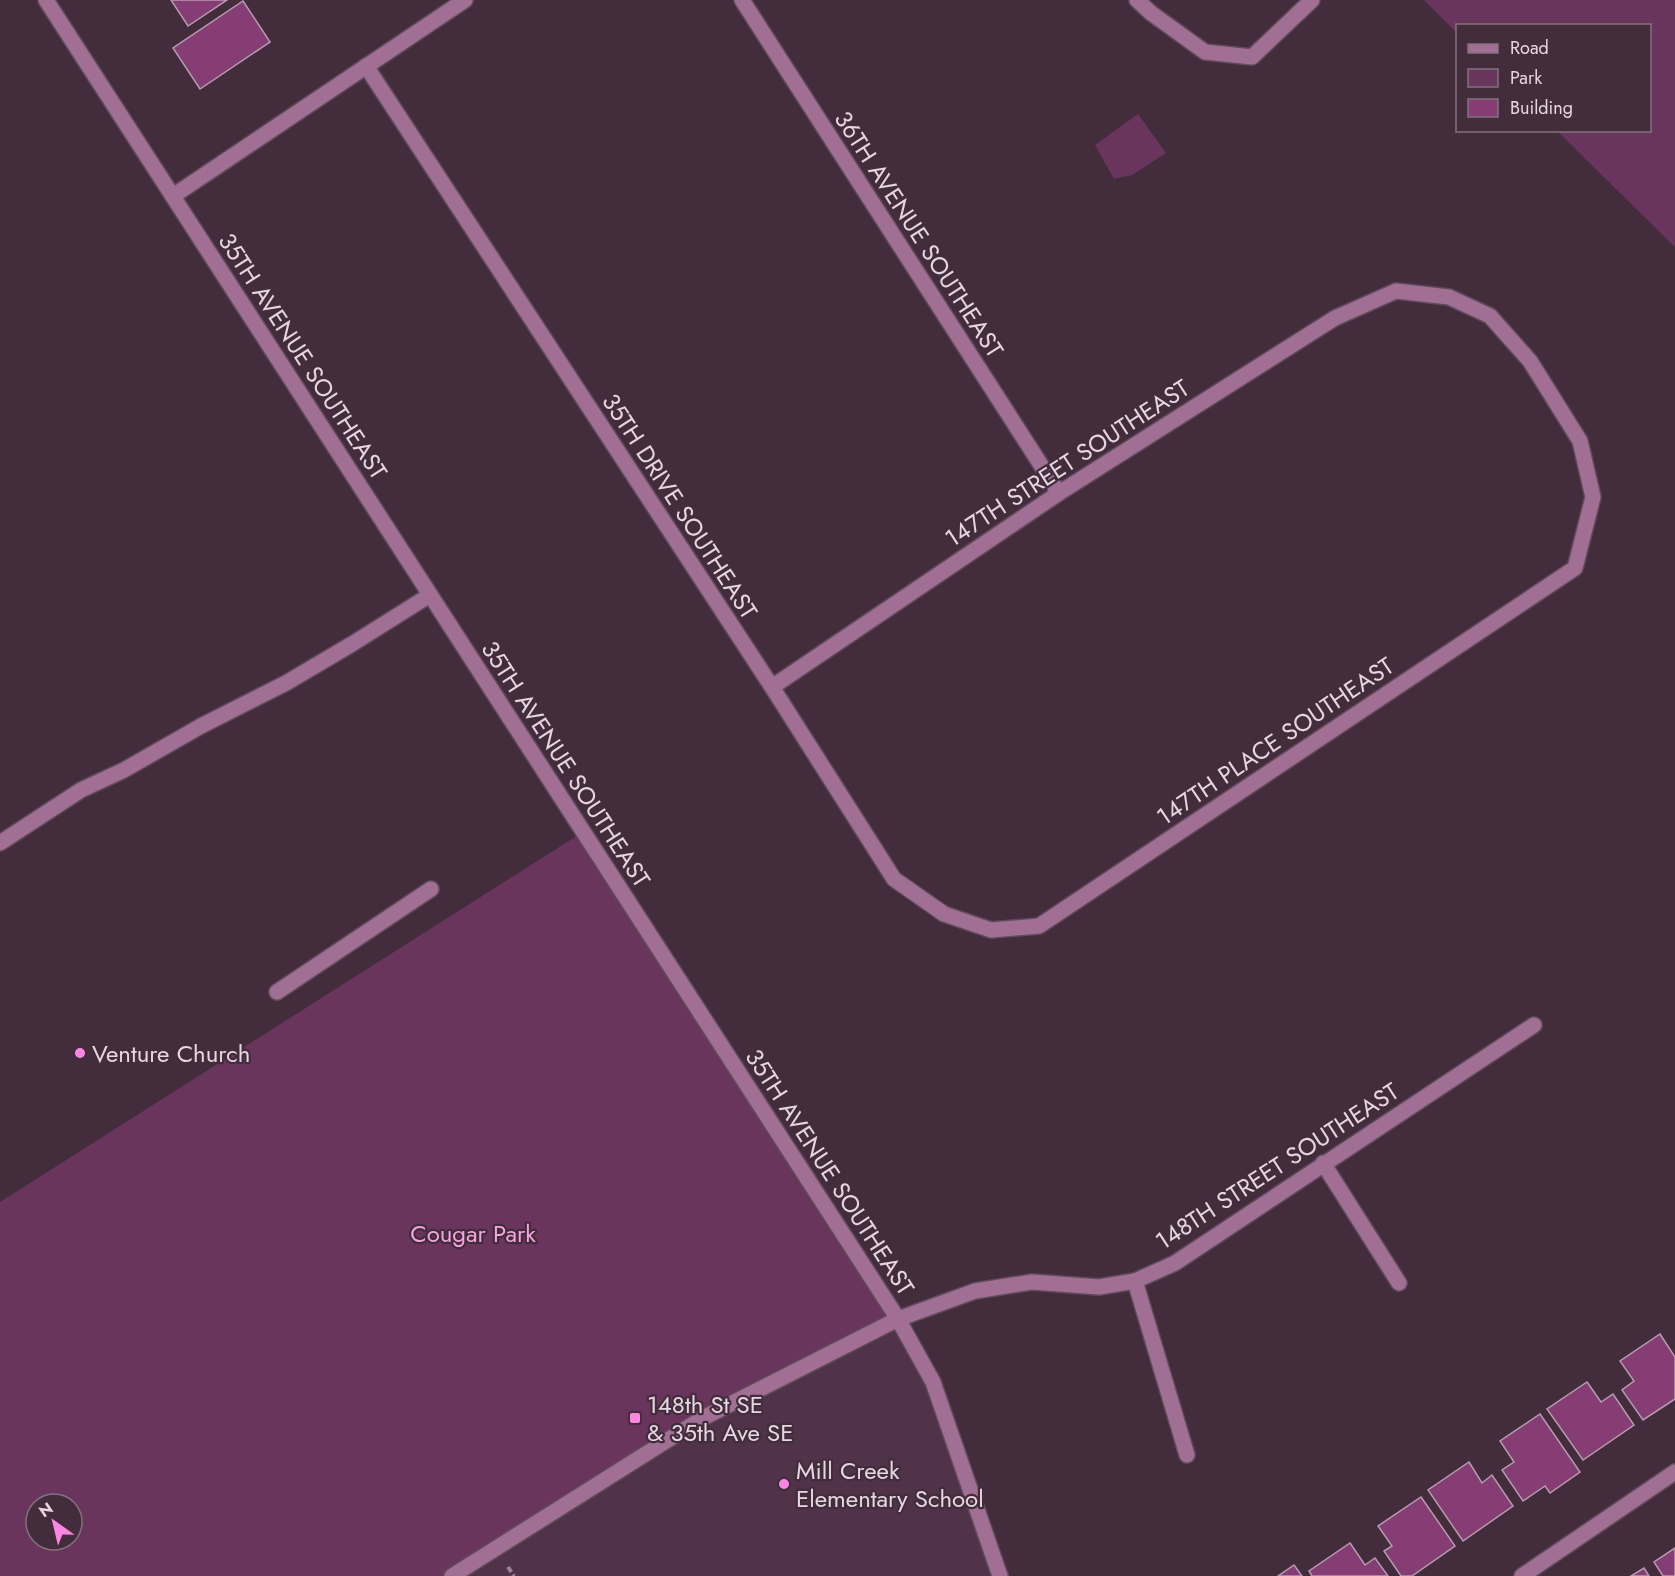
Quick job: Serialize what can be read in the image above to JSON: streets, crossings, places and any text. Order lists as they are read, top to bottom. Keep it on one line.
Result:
{"streets":{"street":["36TH AVENUE SOUTHEAST","35TH AVENUE SOUTHEAST","147TH STREET SOUTHEAST","35TH DRIVE SOUTHEAST","147TH PLACE SOUTHEAST","148TH STREET SOUTHEAST"]},"crossings":[["36TH AVENUE SOUTHEAST","147TH STREET SOUTHEAST"],["35TH AVENUE SOUTHEAST","148TH STREET SOUTHEAST"],["147TH STREET SOUTHEAST","35TH DRIVE SOUTHEAST"],["147TH STREET SOUTHEAST","147TH PLACE SOUTHEAST"],["35TH DRIVE SOUTHEAST","147TH PLACE SOUTHEAST"]],"parks":["Cougar Park"],"places":{"other":["Venture Church","Mill Creek Elementary School"],"transit":["148th St SE & 35th Ave SE"]},"legend":["Road","Park","Building"],"north":"top left"}
